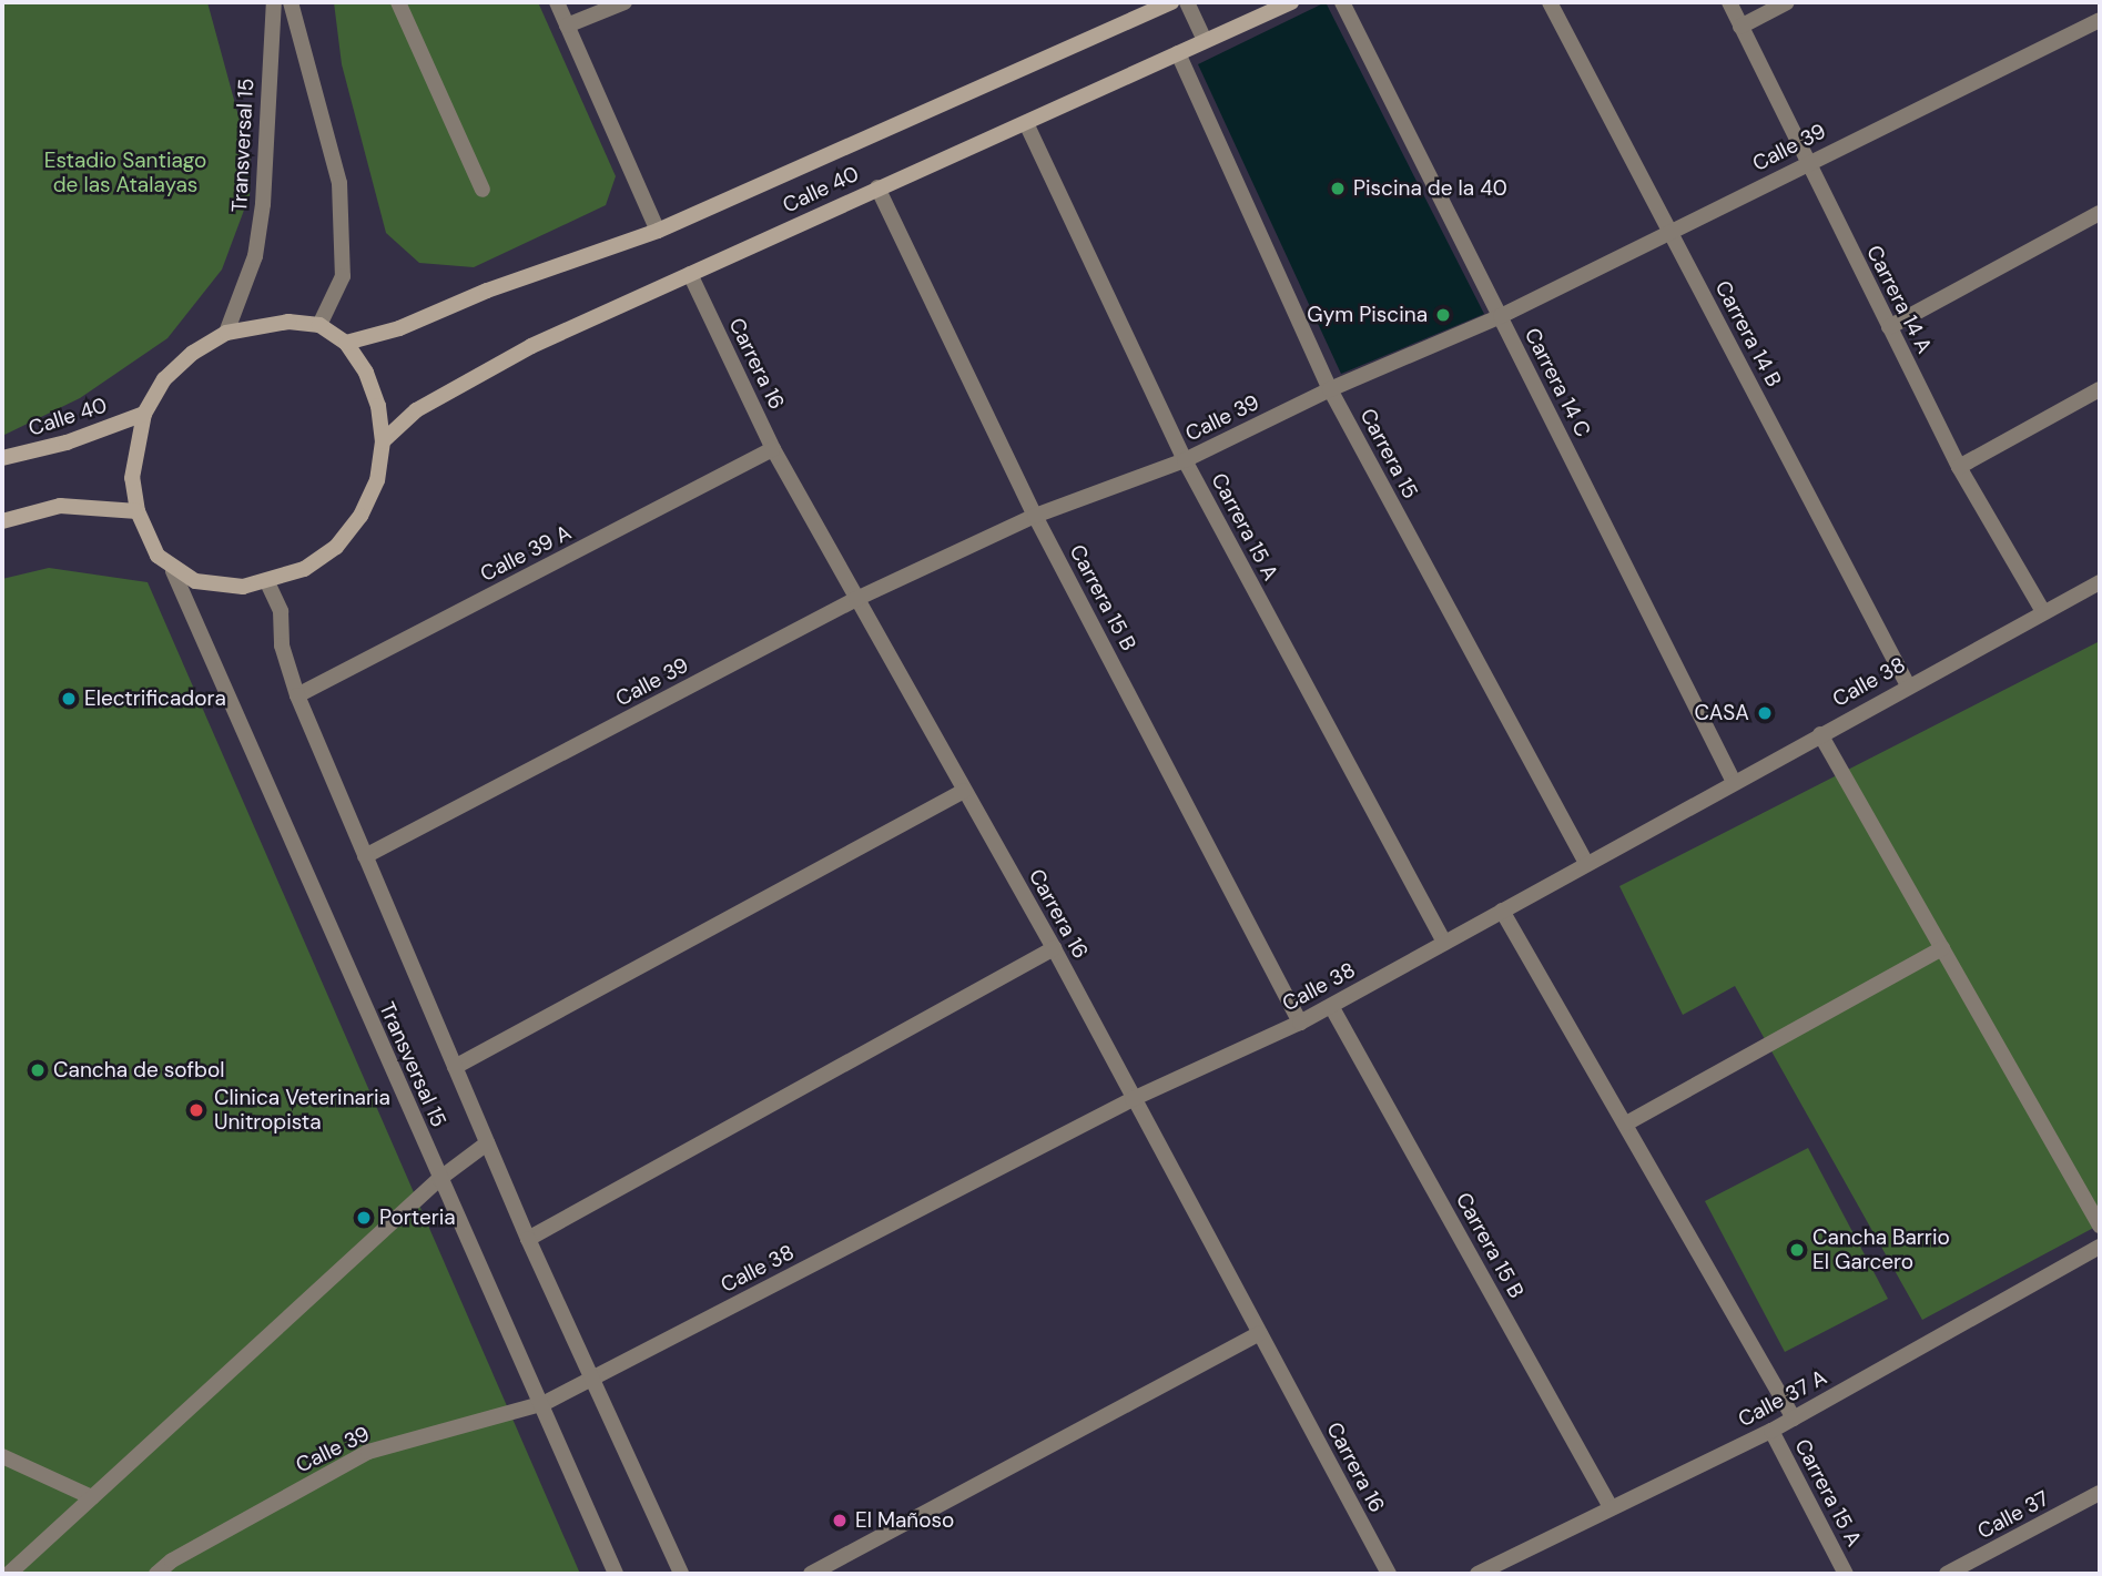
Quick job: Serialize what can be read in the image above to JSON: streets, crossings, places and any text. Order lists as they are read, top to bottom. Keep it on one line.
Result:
{"streets":{"main road":["Calle 40"],"street":["Transversal 15","Calle 39","Carrera 14 A","Carrera 14 B","Carrera 16","Carrera 14 C","Carrera 15","Carrera 15 A","Calle 39 A","Carrera 15 B","Calle 38","Calle 37 A","Calle 37"]},"crossings":[["Transversal 15","Calle 39"],["Transversal 15","Calle 40"],["Transversal 15","Calle 39 A"],["Transversal 15","Calle 38"],["Calle 39","Carrera 14 A"],["Calle 39","Carrera 14 B"],["Calle 39","Carrera 16"],["Calle 39","Carrera 14 C"],["Calle 39","Carrera 15"],["Calle 39","Carrera 15 A"],["Calle 39","Carrera 15 B"],["Calle 39","Calle 38"],["Calle 40","Carrera 16"],["Calle 40","Carrera 15"],["Calle 40","Carrera 15 A"],["Calle 40","Carrera 15 B"],["Carrera 14 A","Calle 38"],["Carrera 14 B","Calle 38"],["Carrera 16","Calle 39 A"],["Carrera 16","Calle 38"],["Carrera 14 C","Calle 38"],["Carrera 15","Calle 38"],["Carrera 15 A","Calle 38"],["Carrera 15 A","Calle 37 A"],["Carrera 15 B","Calle 38"],["Carrera 15 B","Calle 37 A"]],"parks":["Estadio Santiago de las Atalayas"],"places":["Piscina de la 40","Gym Piscina","Electrificadora","CASA","Cancha de sofbol","Clinica Veterinaria Unitropista","Porteria","Cancha Barrio El Garcero","El Mañoso"]}
